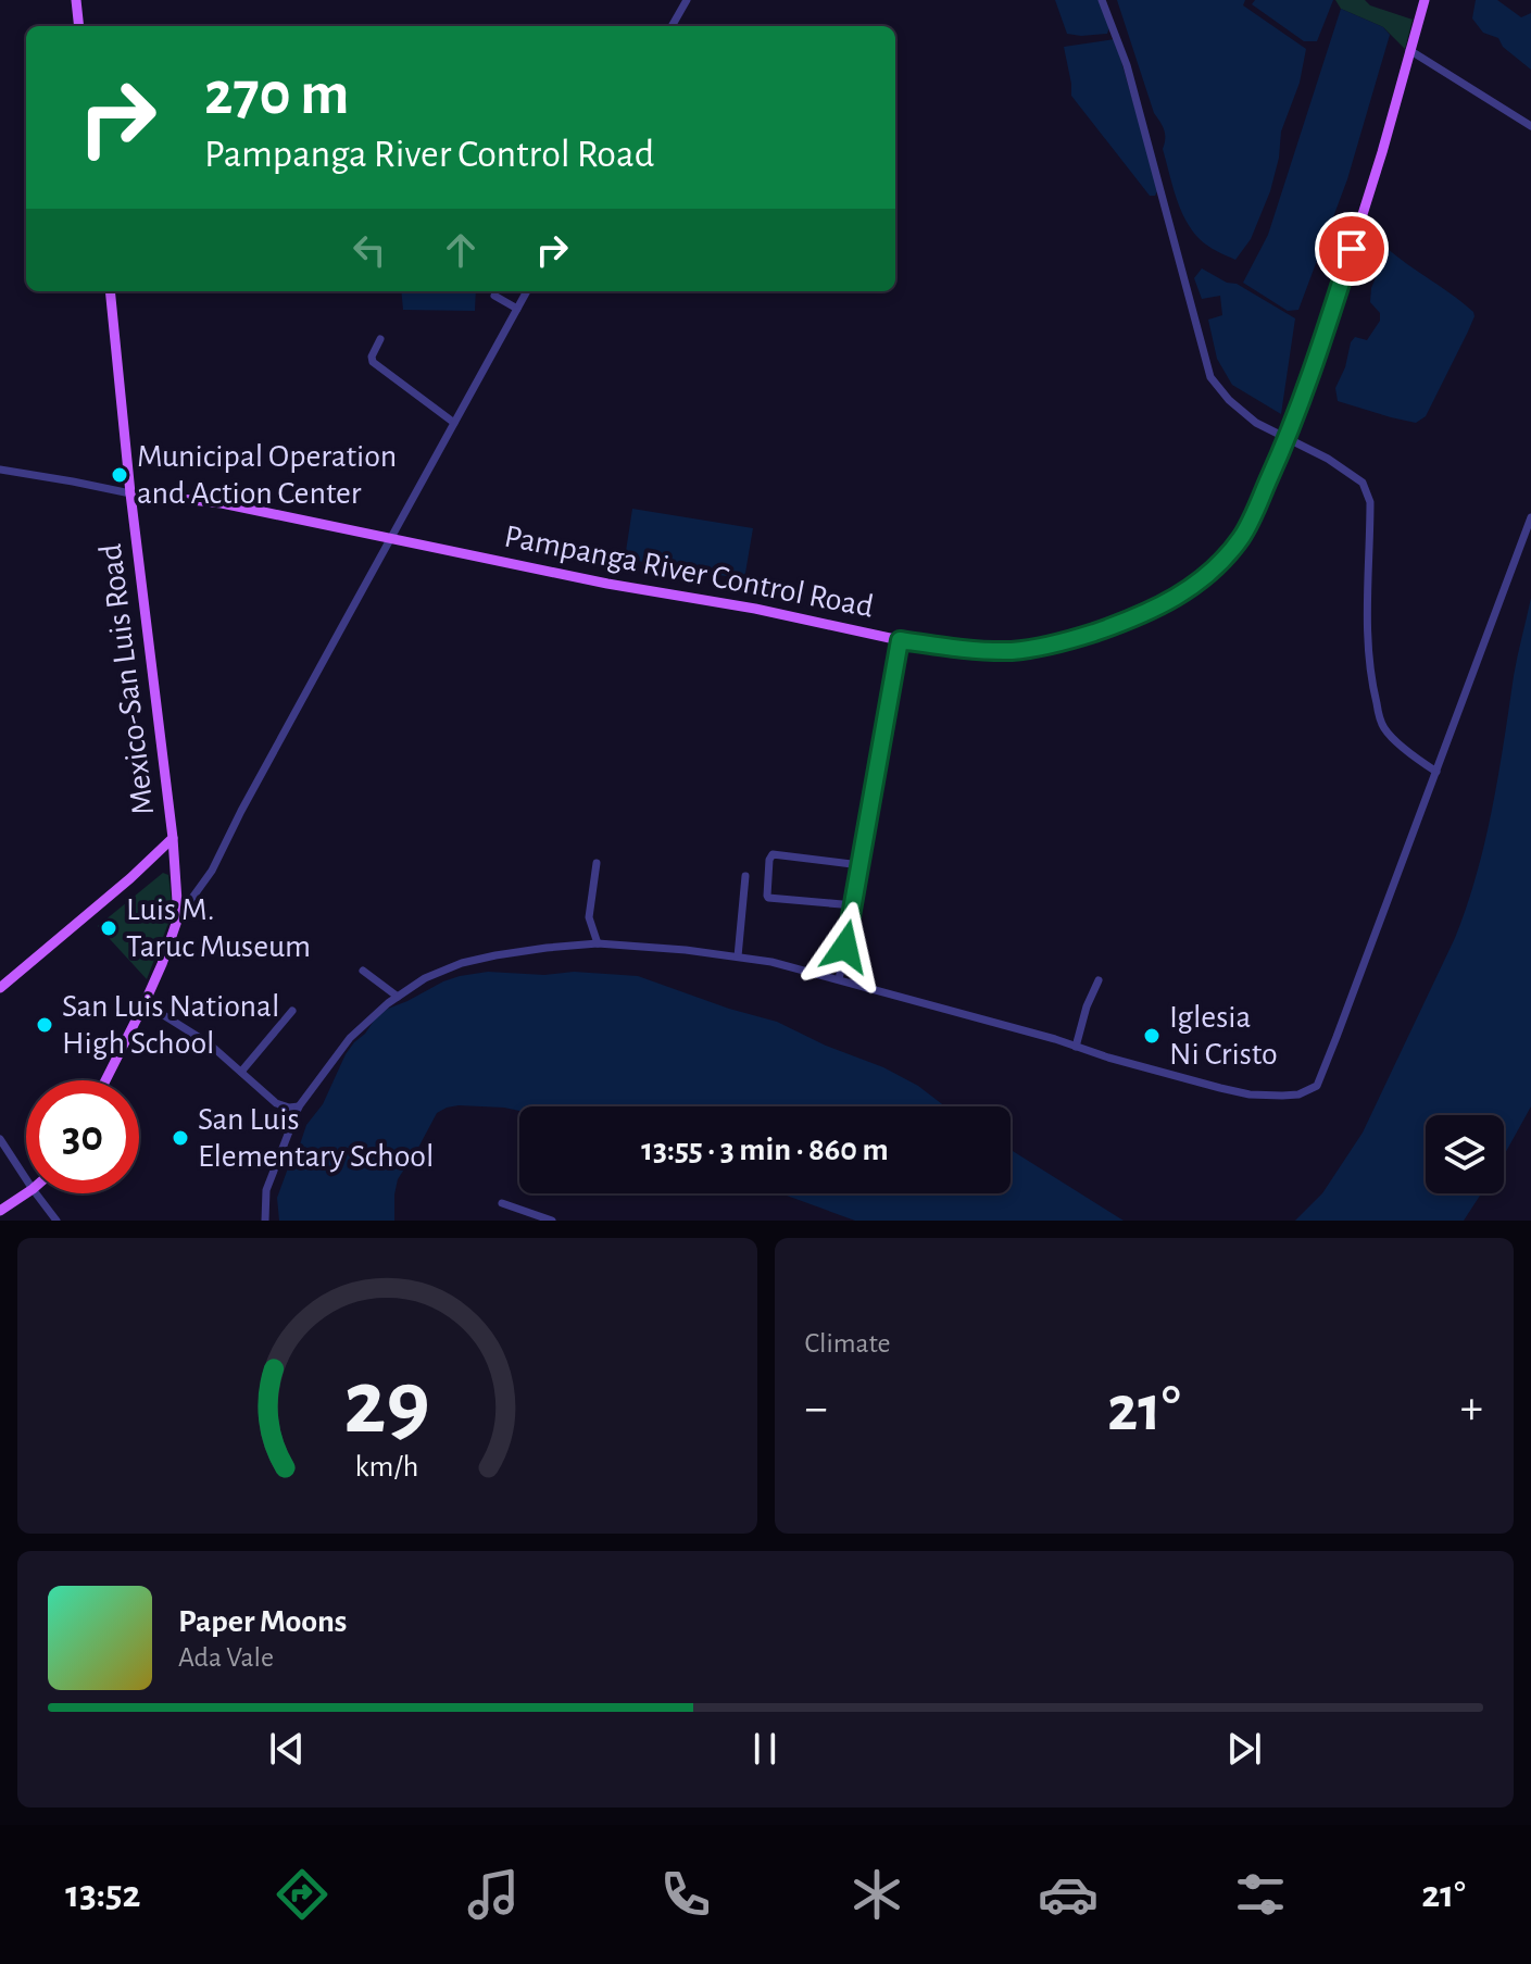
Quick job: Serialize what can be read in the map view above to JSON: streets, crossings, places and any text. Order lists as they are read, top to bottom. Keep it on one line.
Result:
{"streets":{"main road":["Pampanga River Control Road","Mexico-San Luis Road"]},"crossings":[["Pampanga River Control Road","Mexico-San Luis Road"]],"places":["Municipal Operation and Action Center","Luis M. Taruc Museum","San Luis National High School","Iglesia Ni Cristo","San Luis Elementary School"],"page":{"turn":["270 m","Pampanga River Control Road"],"limit":"30","trip":"13:55 · 3 min · 860 m","tile":"Climate","heat":["−","21°","+"],"song":["Paper Moons","Ada Vale"],"tabs":["13:52","21°"],"gauge":["29","km/h"]}}
